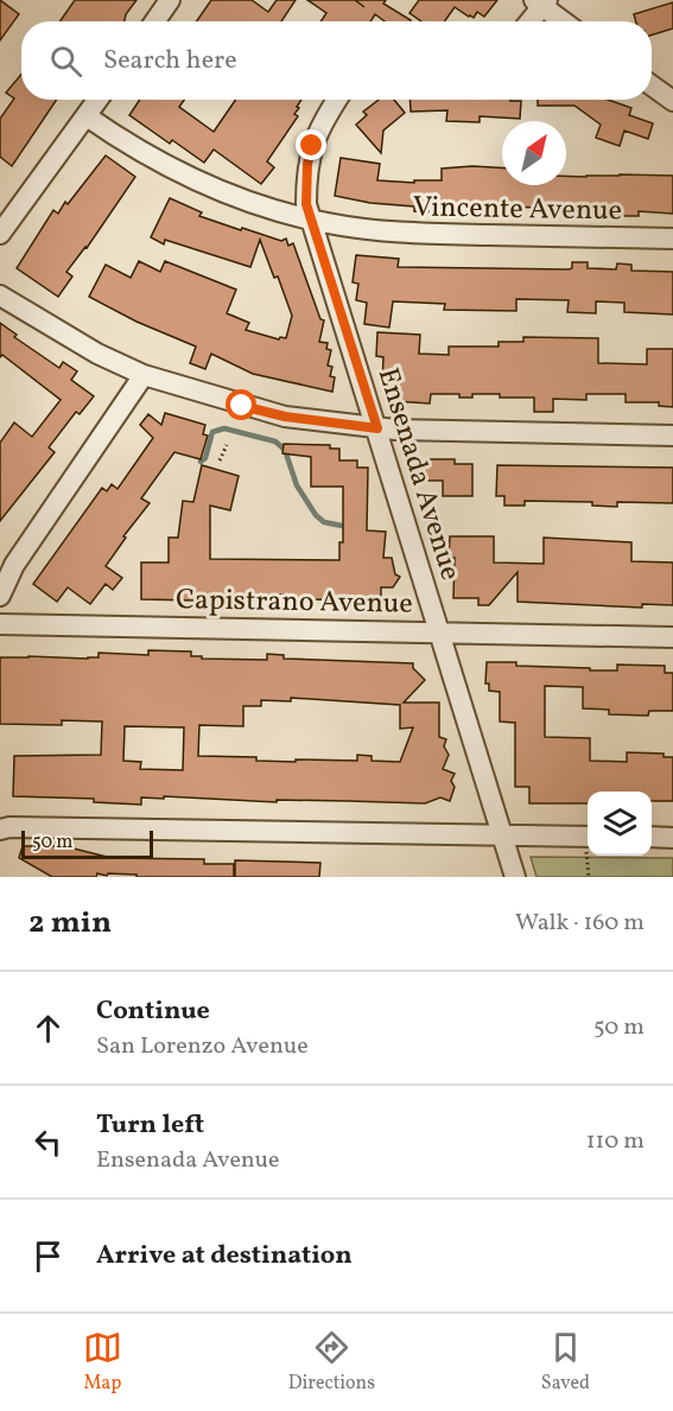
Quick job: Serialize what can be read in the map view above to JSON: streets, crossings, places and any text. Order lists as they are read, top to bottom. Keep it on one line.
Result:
{"streets":{"street":["Vincente Avenue","Ensenada Avenue","Capistrano Avenue"]},"crossings":[["Vincente Avenue","Ensenada Avenue"],["Ensenada Avenue","Capistrano Avenue"]],"scale_bar":"50 m","north":"top right","page":{"search":"Search here","scale":"50 m","heading":["2 min","Walk · 160 m"],"list":[["Continue","San Lorenzo Avenue","50 m"],["Turn left","Ensenada Avenue","110 m"],"Arrive at destination"],"nav":["Map","Directions","Saved"]}}
